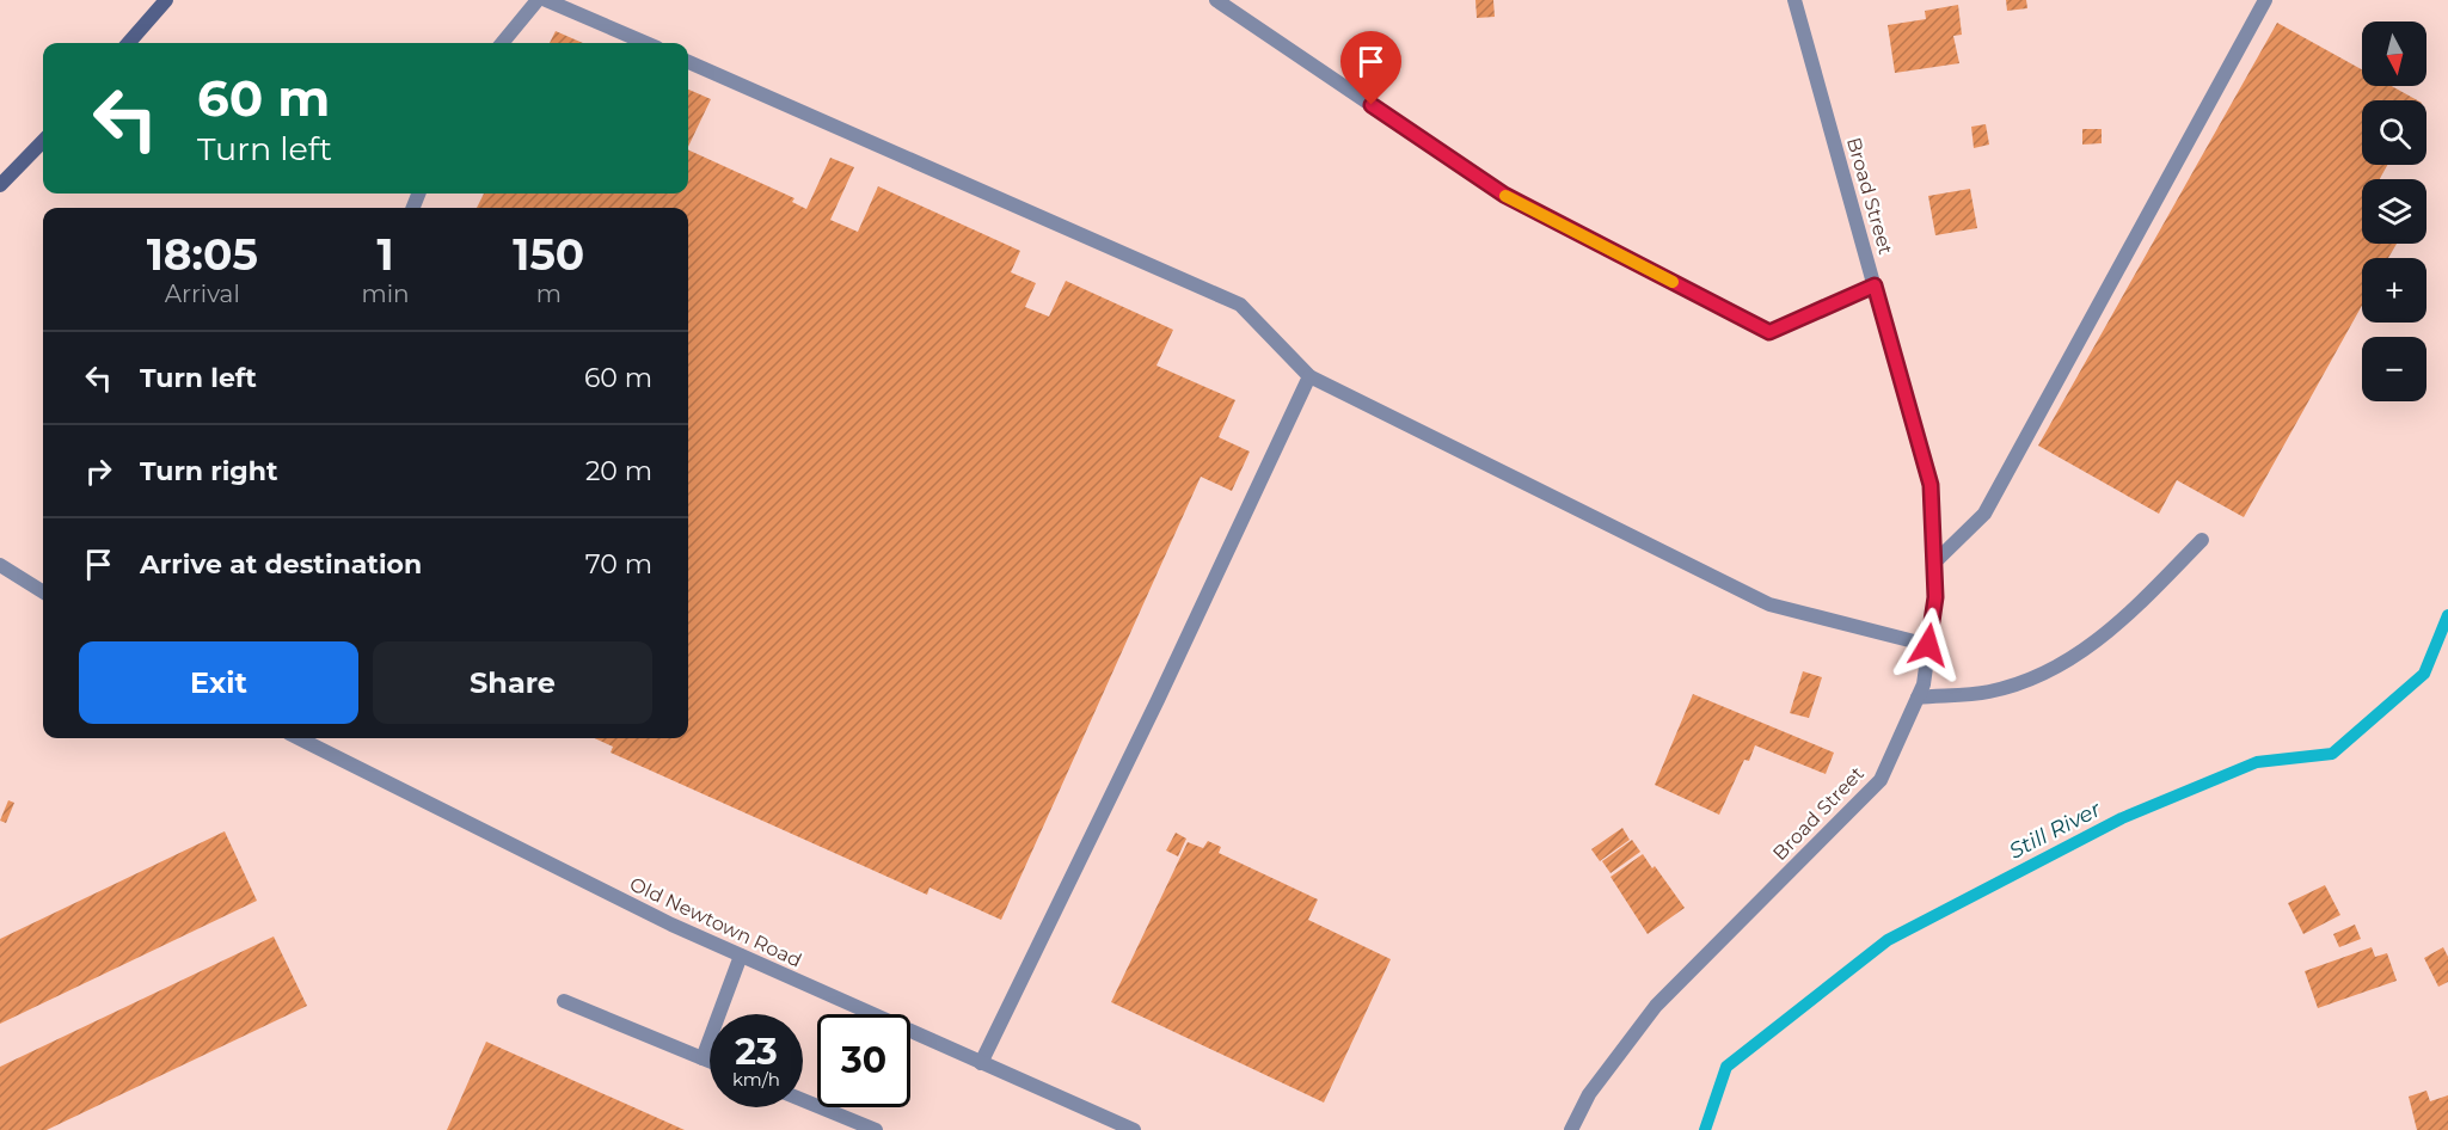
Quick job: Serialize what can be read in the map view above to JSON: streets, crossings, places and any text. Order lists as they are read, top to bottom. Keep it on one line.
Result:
{"streets":{"street":["Broad Street","Old Newtown Road"]},"water":["Still River"],"north":"bottom","page":{"map_buttons":["+","−"],"turn":["60 m","Turn left"],"eta":["18:05","Arrival","1","min","150","m"],"list":[{"name":"Turn left","value":"60 m"},{"name":"Turn right","value":"20 m"},{"name":"Arrive at destination","value":"70 m"}],"buttons":["Exit","Share"],"speed":"23 km/h","limit":"30"}}
